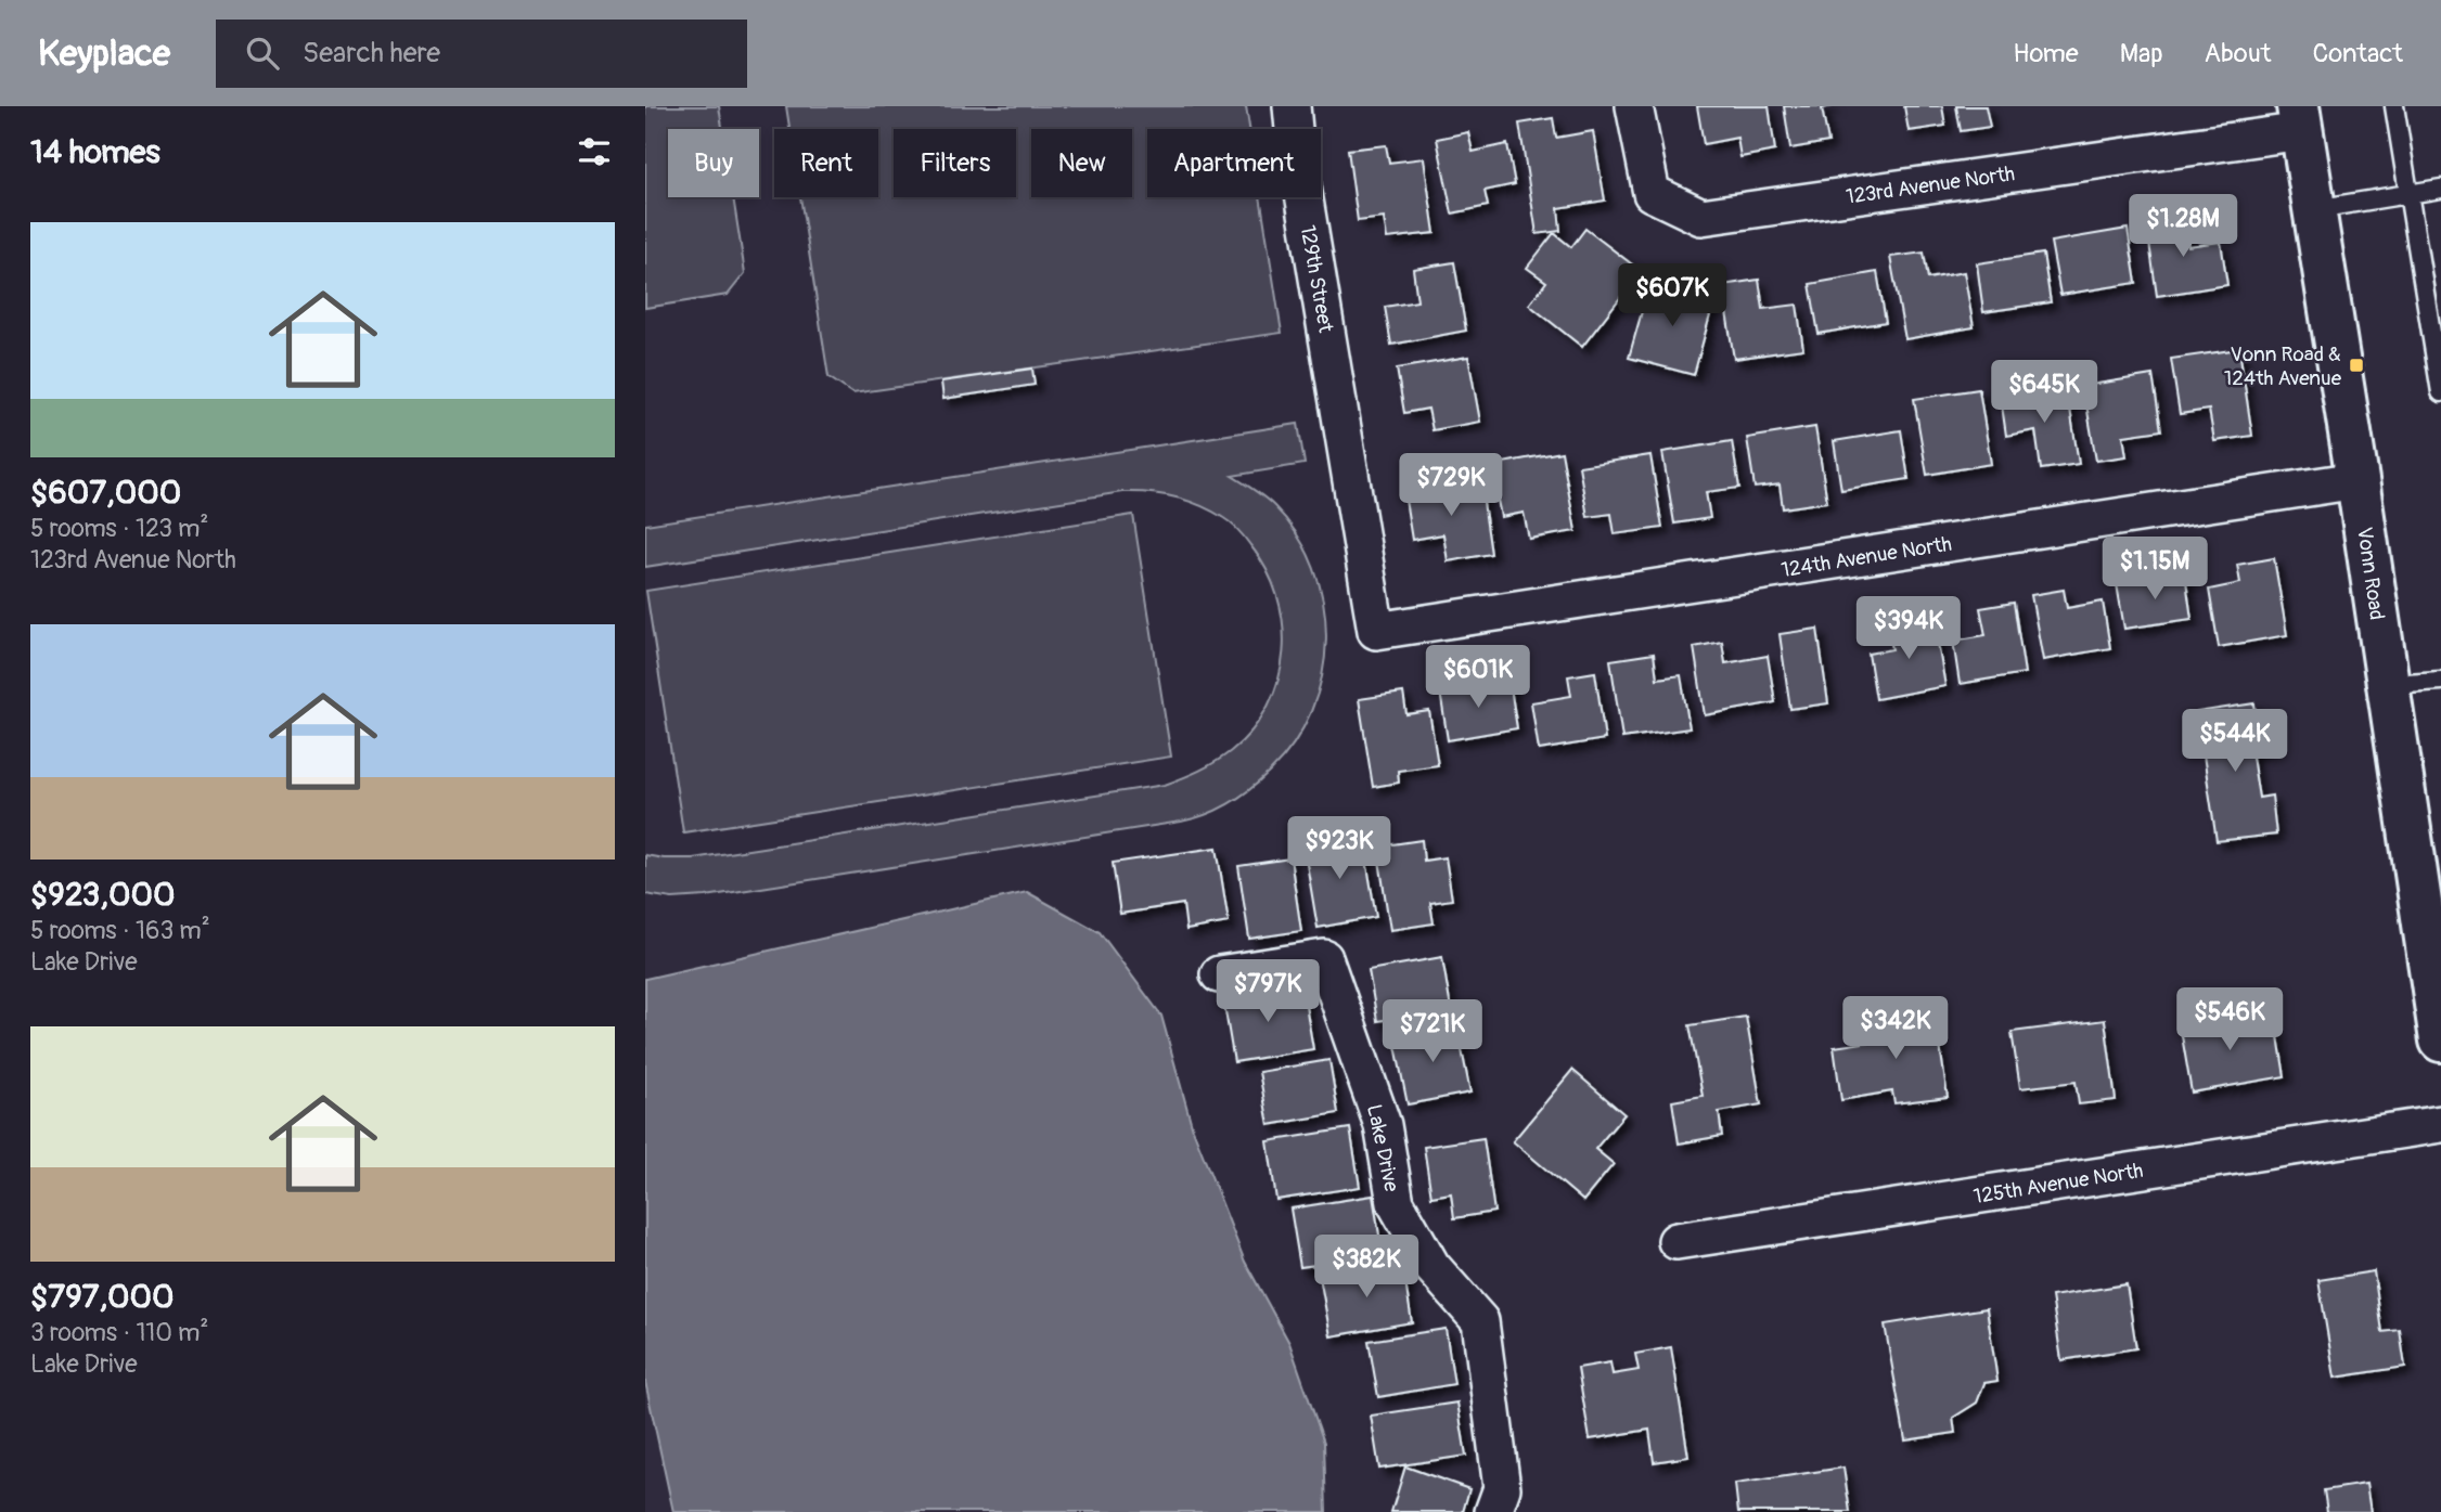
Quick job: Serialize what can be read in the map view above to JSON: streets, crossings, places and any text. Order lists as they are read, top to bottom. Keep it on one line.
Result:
{"streets":{"street":["123rd Avenue North","129th Street","124th Avenue North","Vonn Road","Lake Drive","125th Avenue North"]},"crossings":[["123rd Avenue North","Vonn Road"],["129th Street","124th Avenue North"],["124th Avenue North","Vonn Road"]],"places":{"transit":["Vonn Road & 124th Avenue"]},"page":{"header":"Keyplace","search":"Search here","nav":["Home","Map","About","Contact"],"heading":"14 homes","chip":["Buy","Rent","Filters","New","Apartment"],"price":["$1.28M","$607K","$645K","$729K","$1.15M","$394K","$601K","$544K","$923K","$797K","$546K","$342K","$721K","$382K"],"list":[{"name":"$607,000","note":"5 rooms · 123 m² · 123rd Avenue North"},{"name":"$923,000","note":"5 rooms · 163 m² · Lake Drive"},{"name":"$797,000","note":"3 rooms · 110 m² · Lake Drive"}]}}
